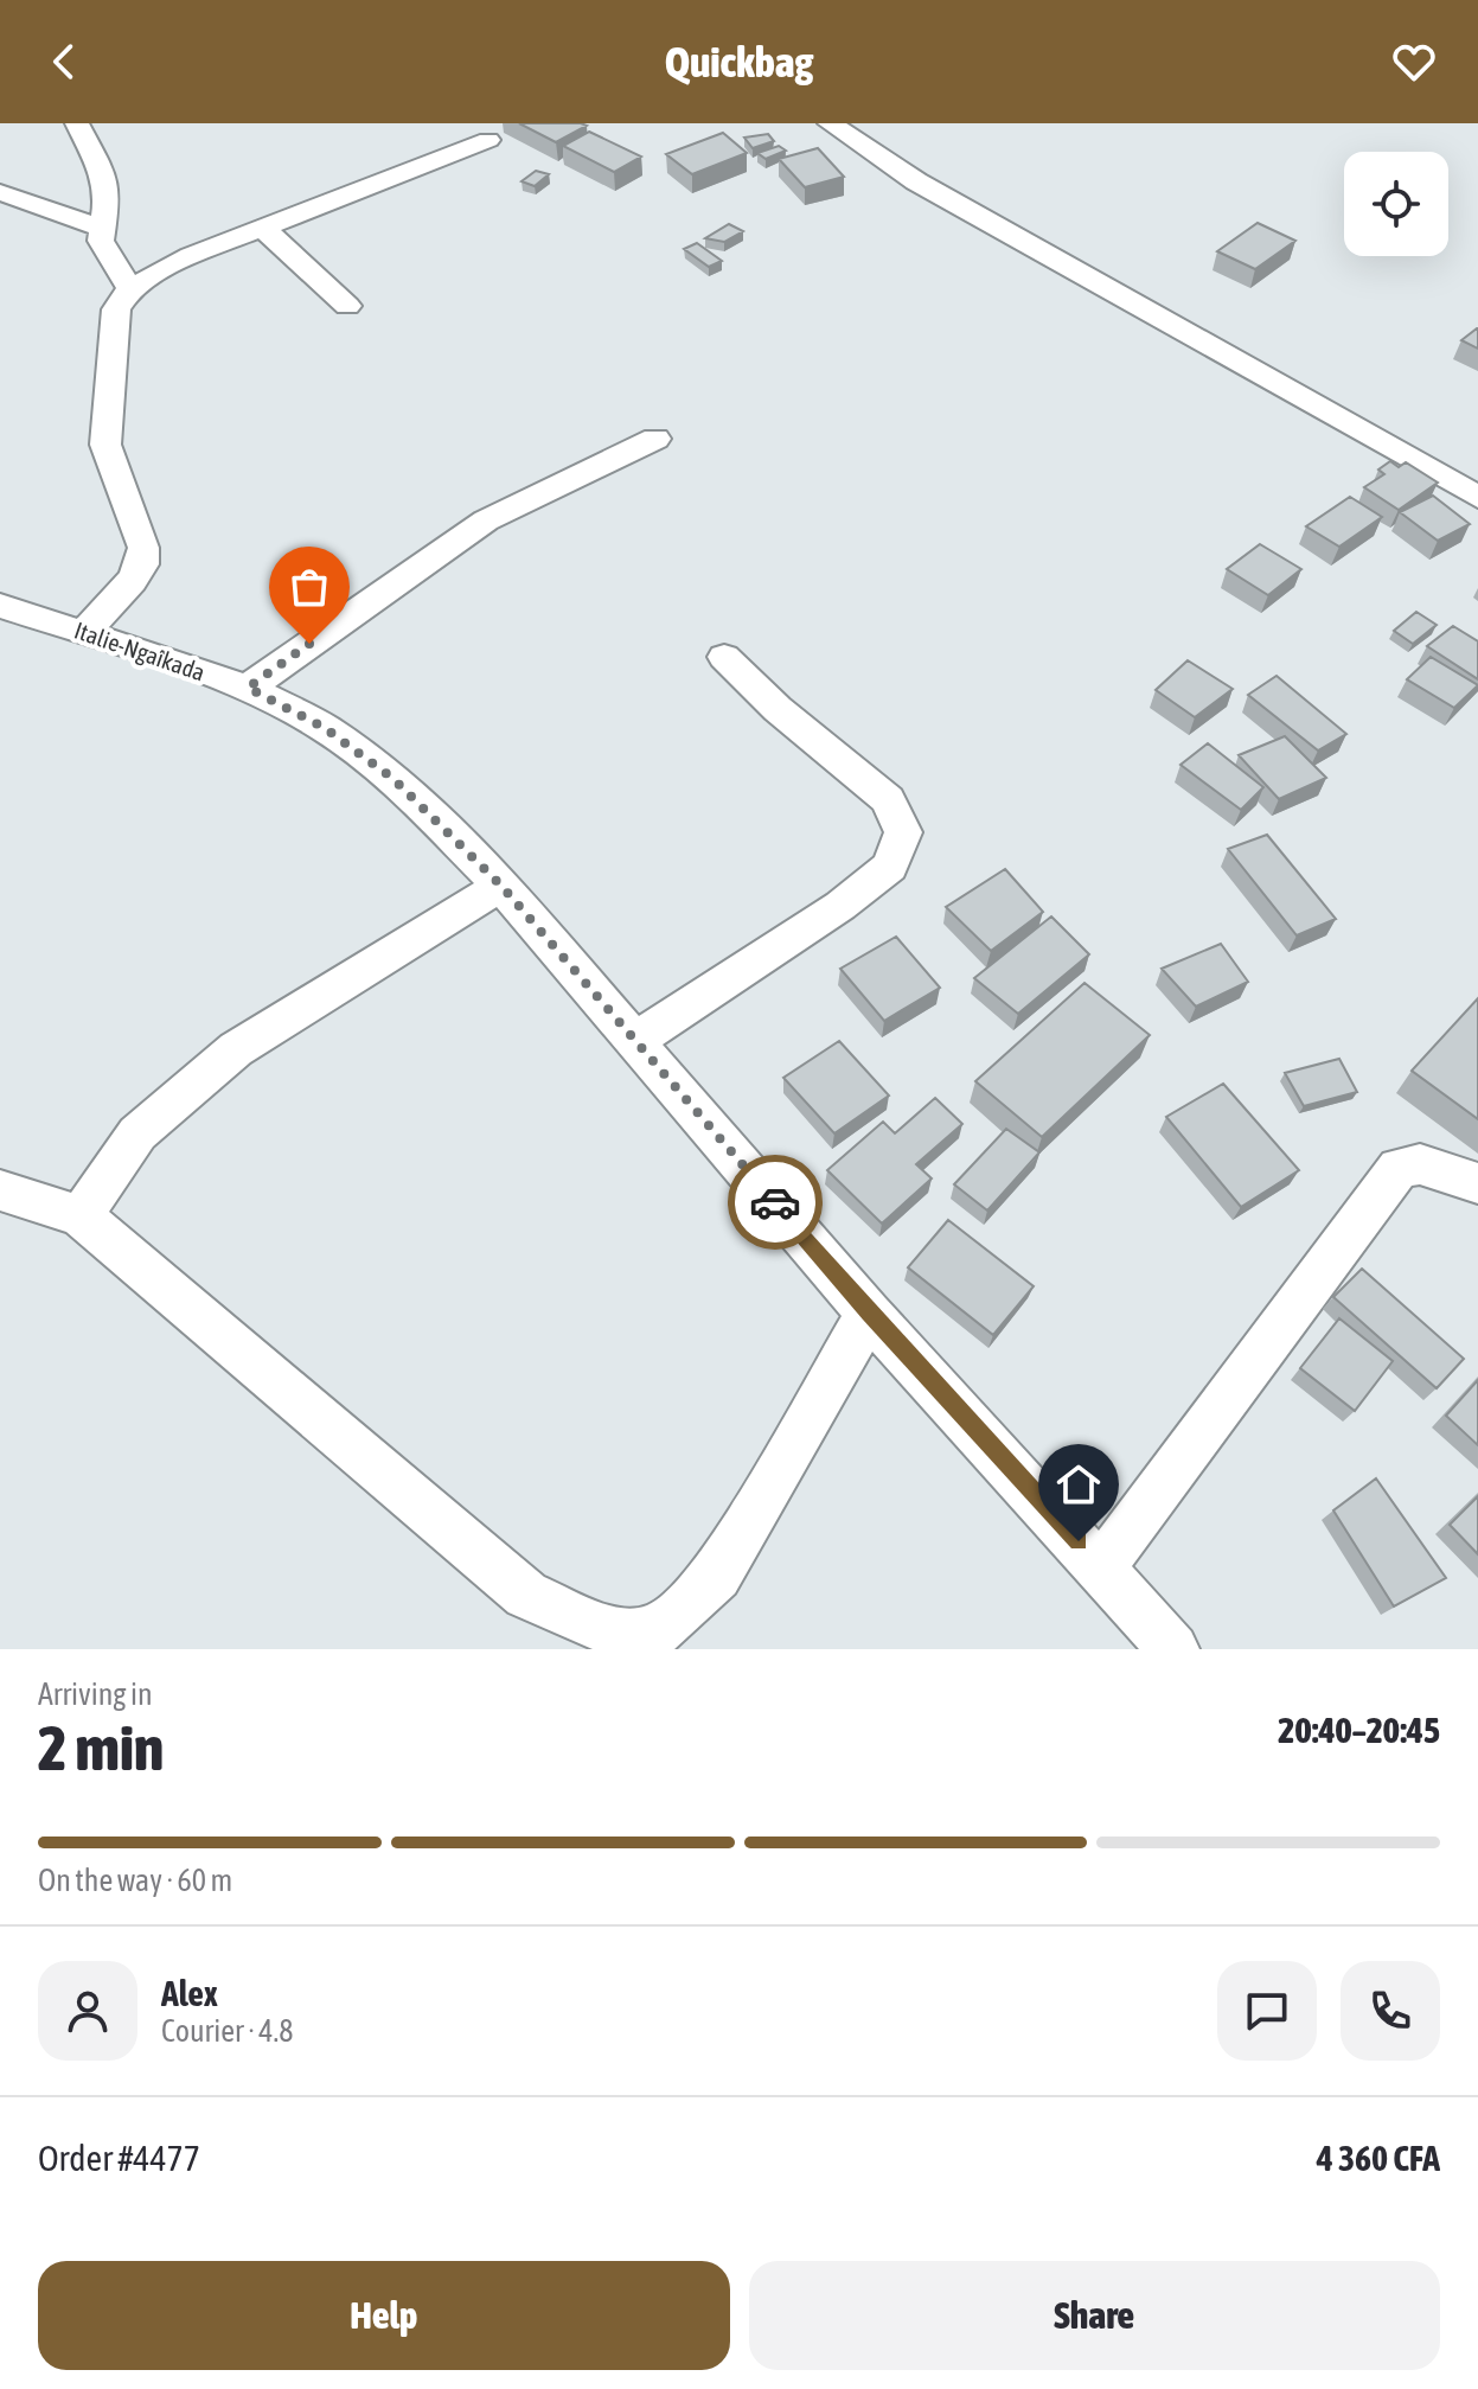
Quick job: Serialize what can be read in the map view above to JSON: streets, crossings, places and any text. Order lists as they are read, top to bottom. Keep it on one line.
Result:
{"streets":{"street":["Italie-Ngaîkada"]},"page":{"header":"Quickbag","heading":["2 min","Arriving in","20:40–20:45"],"panel":["Alex","Courier · 4.8","Order #4477","4 360 CFA"],"bar":"On the way · 60 m","buttons":["Help","Share"]}}
